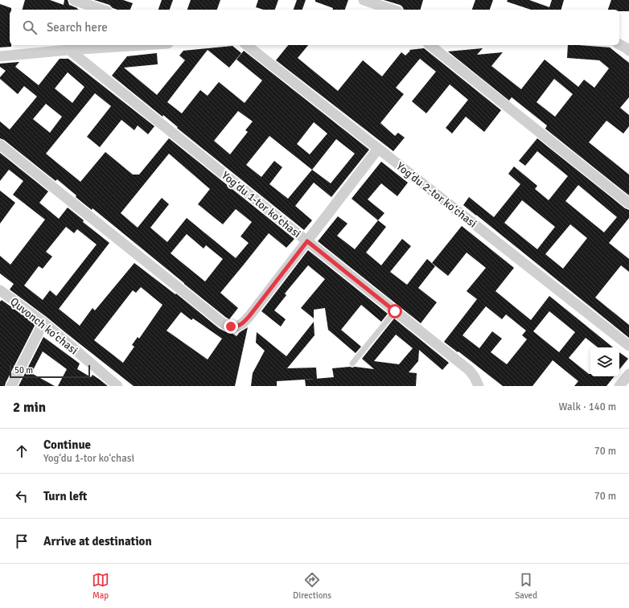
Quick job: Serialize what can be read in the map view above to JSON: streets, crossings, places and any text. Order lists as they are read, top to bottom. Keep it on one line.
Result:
{"streets":{"street":["Yogʻdu 2-tor koʻchasi","Yogʻdu 1-tor koʻchasi","Quvonch koʻchasi"]},"scale_bar":"50 m","page":{"search":"Search here","scale":"50 m","heading":["2 min","Walk · 140 m"],"list":[["Continue","Yogʻdu 1-tor koʻchasi","70 m"],["Turn left","70 m"],"Arrive at destination"],"nav":["Map","Directions","Saved"]}}
